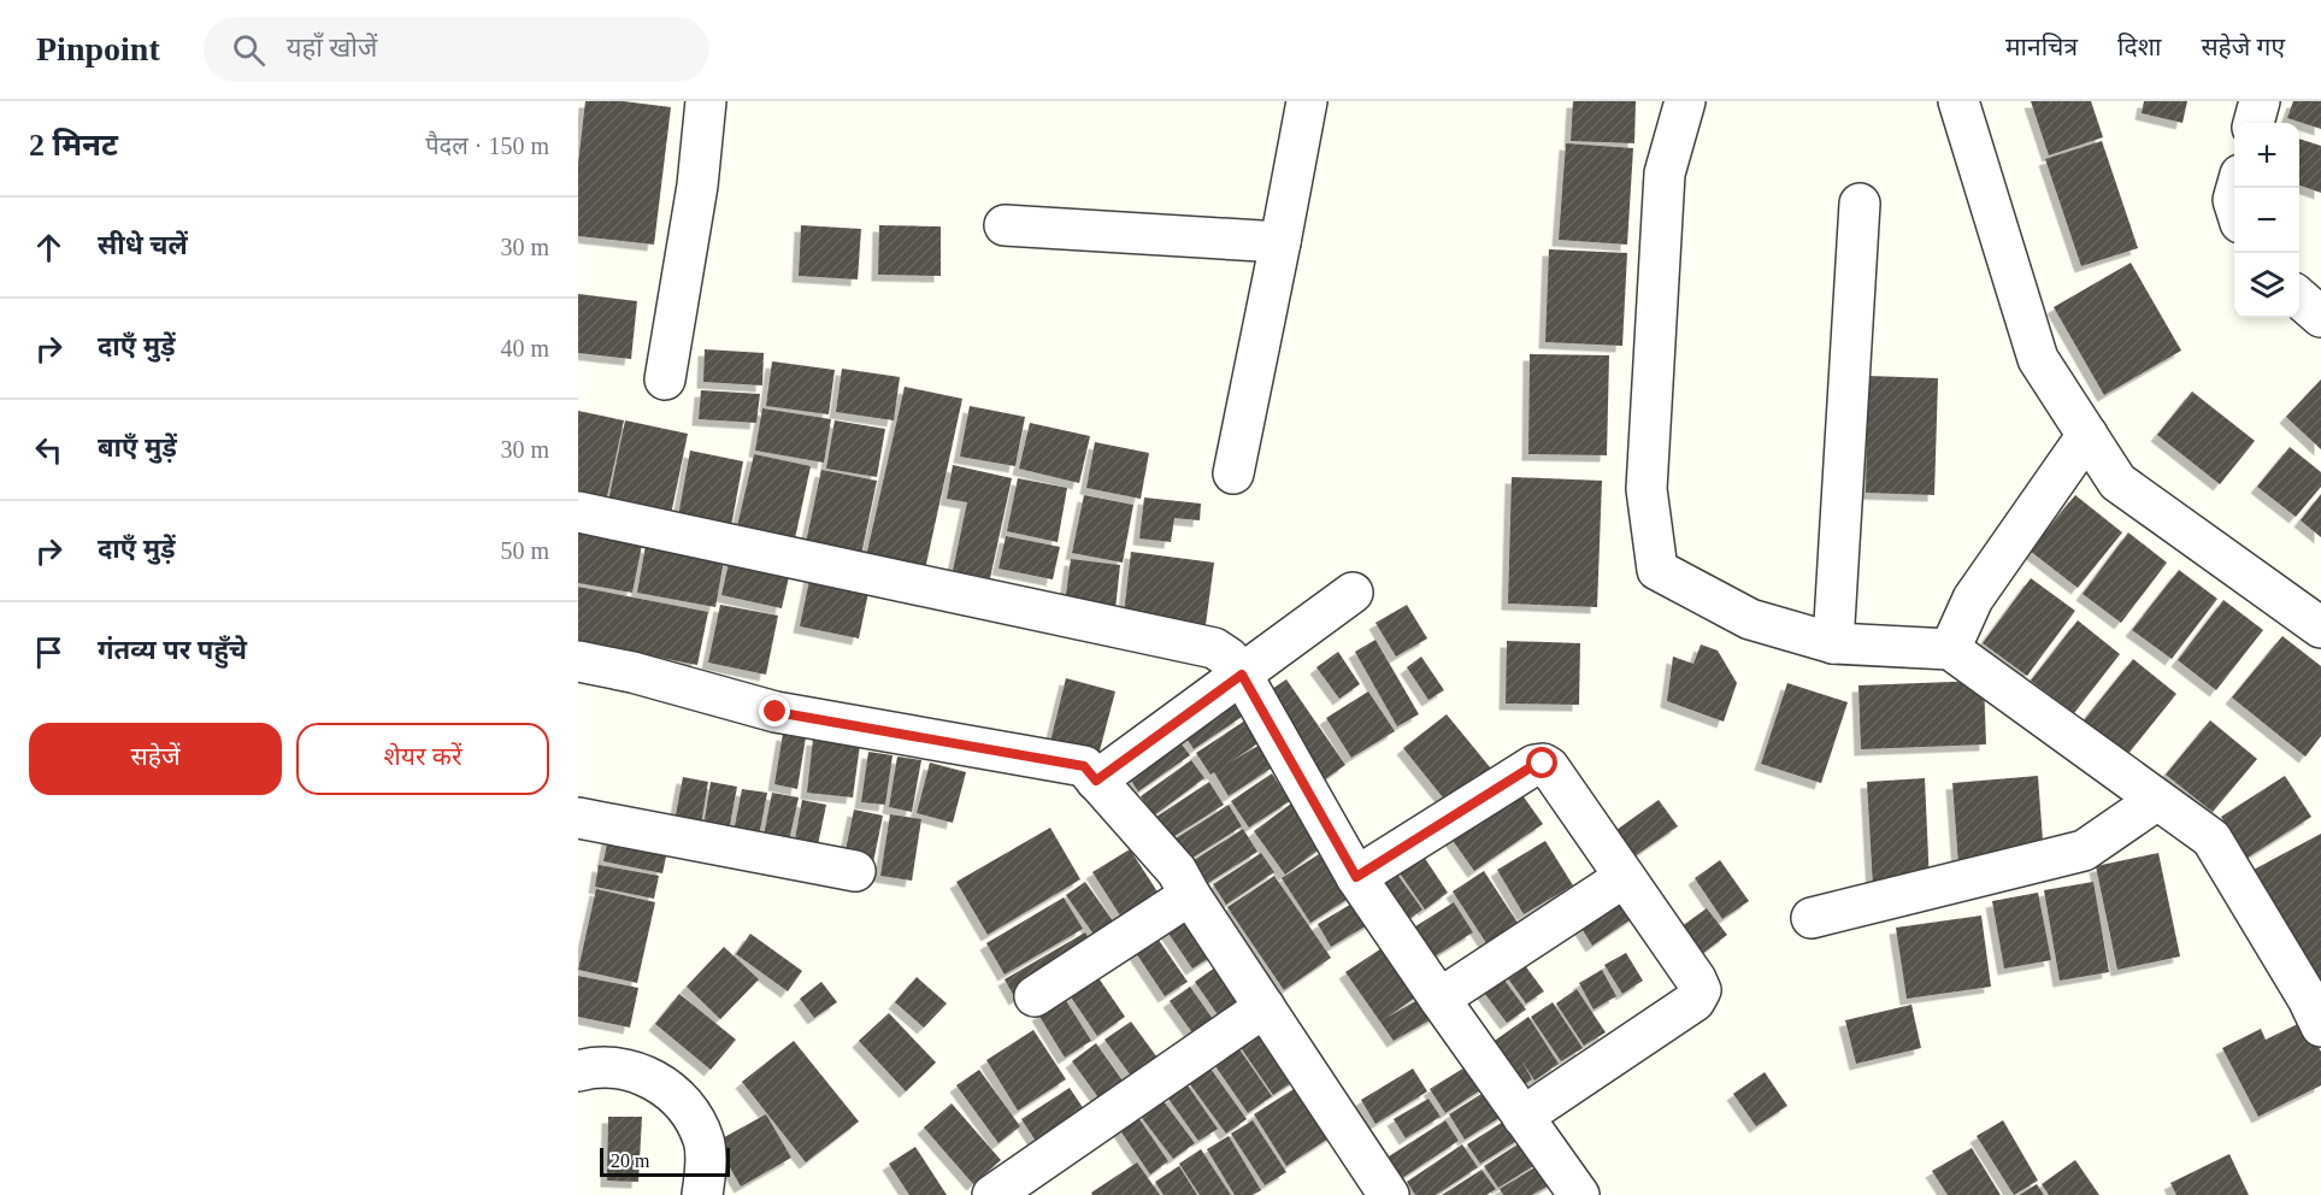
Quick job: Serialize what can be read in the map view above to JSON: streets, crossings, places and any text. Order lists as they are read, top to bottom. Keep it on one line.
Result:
{"scale_bar":"20 m","page":{"header":"Pinpoint","search":"यहाँ खोजें","nav":["मानचित्र","दिशा","सहेजे गए"],"heading":["2 मिनट","पैदल · 150 m"],"map_buttons":["+","−"],"list":[["सीधे चलें","30 m"],["दाएँ मुड़ें","40 m"],["बाएँ मुड़ें","30 m"],["दाएँ मुड़ें","50 m"],"गंतव्य पर पहुँचे"],"buttons":["सहेजें","शेयर करें"],"scale":"20 m"}}
